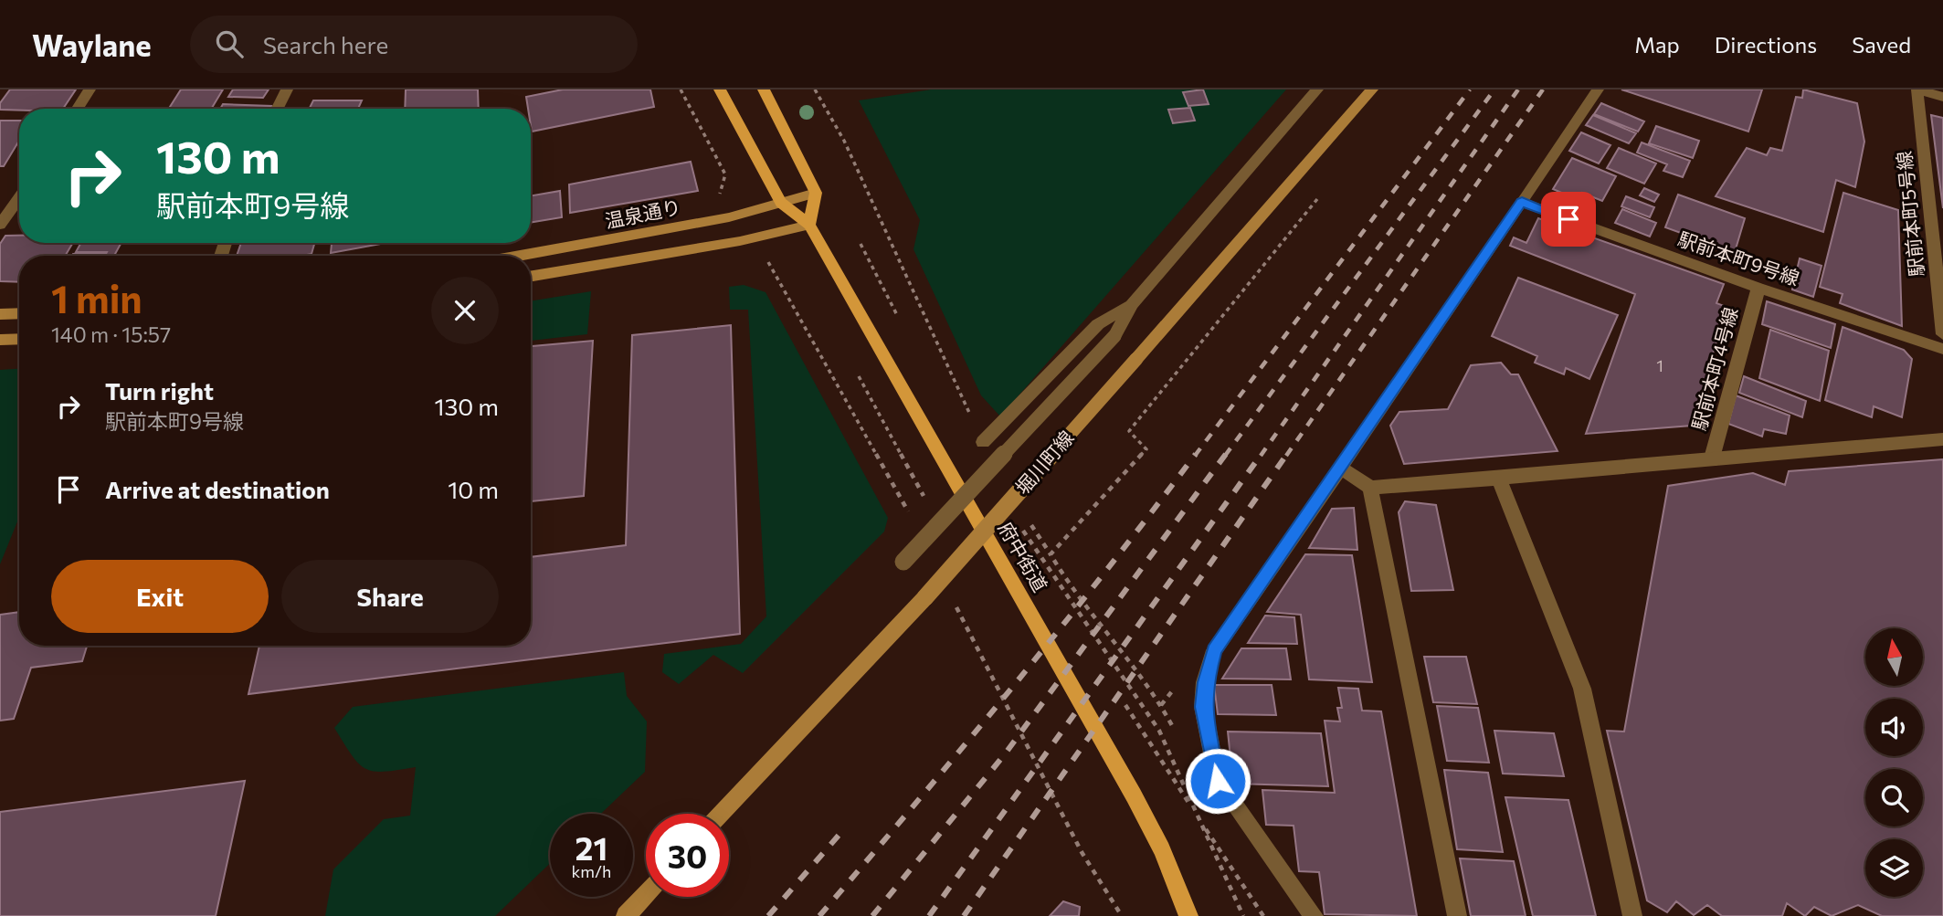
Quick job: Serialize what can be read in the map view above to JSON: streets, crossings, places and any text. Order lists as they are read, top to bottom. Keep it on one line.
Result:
{"streets":{"main road":["府中街道"],"street":["駅前本町5号線","温泉通り","駅前本町9号線","駅前本町4号線","堀川町線"]},"crossings":[["温泉通り","府中街道"],["駅前本町9号線","駅前本町4号線"]],"house_numbers":["1"],"north":"top","page":{"header":"Waylane","search":"Search here","nav":["Map","Directions","Saved"],"turn":["130 m","駅前本町9号線"],"heading":["1 min","140 m · 15:57"],"list":[{"name":"Turn right","note":"駅前本町9号線","value":"130 m"},{"name":"Arrive at destination","value":"10 m"}],"buttons":["Exit","Share"],"speed":"21 km/h","limit":"30"}}
